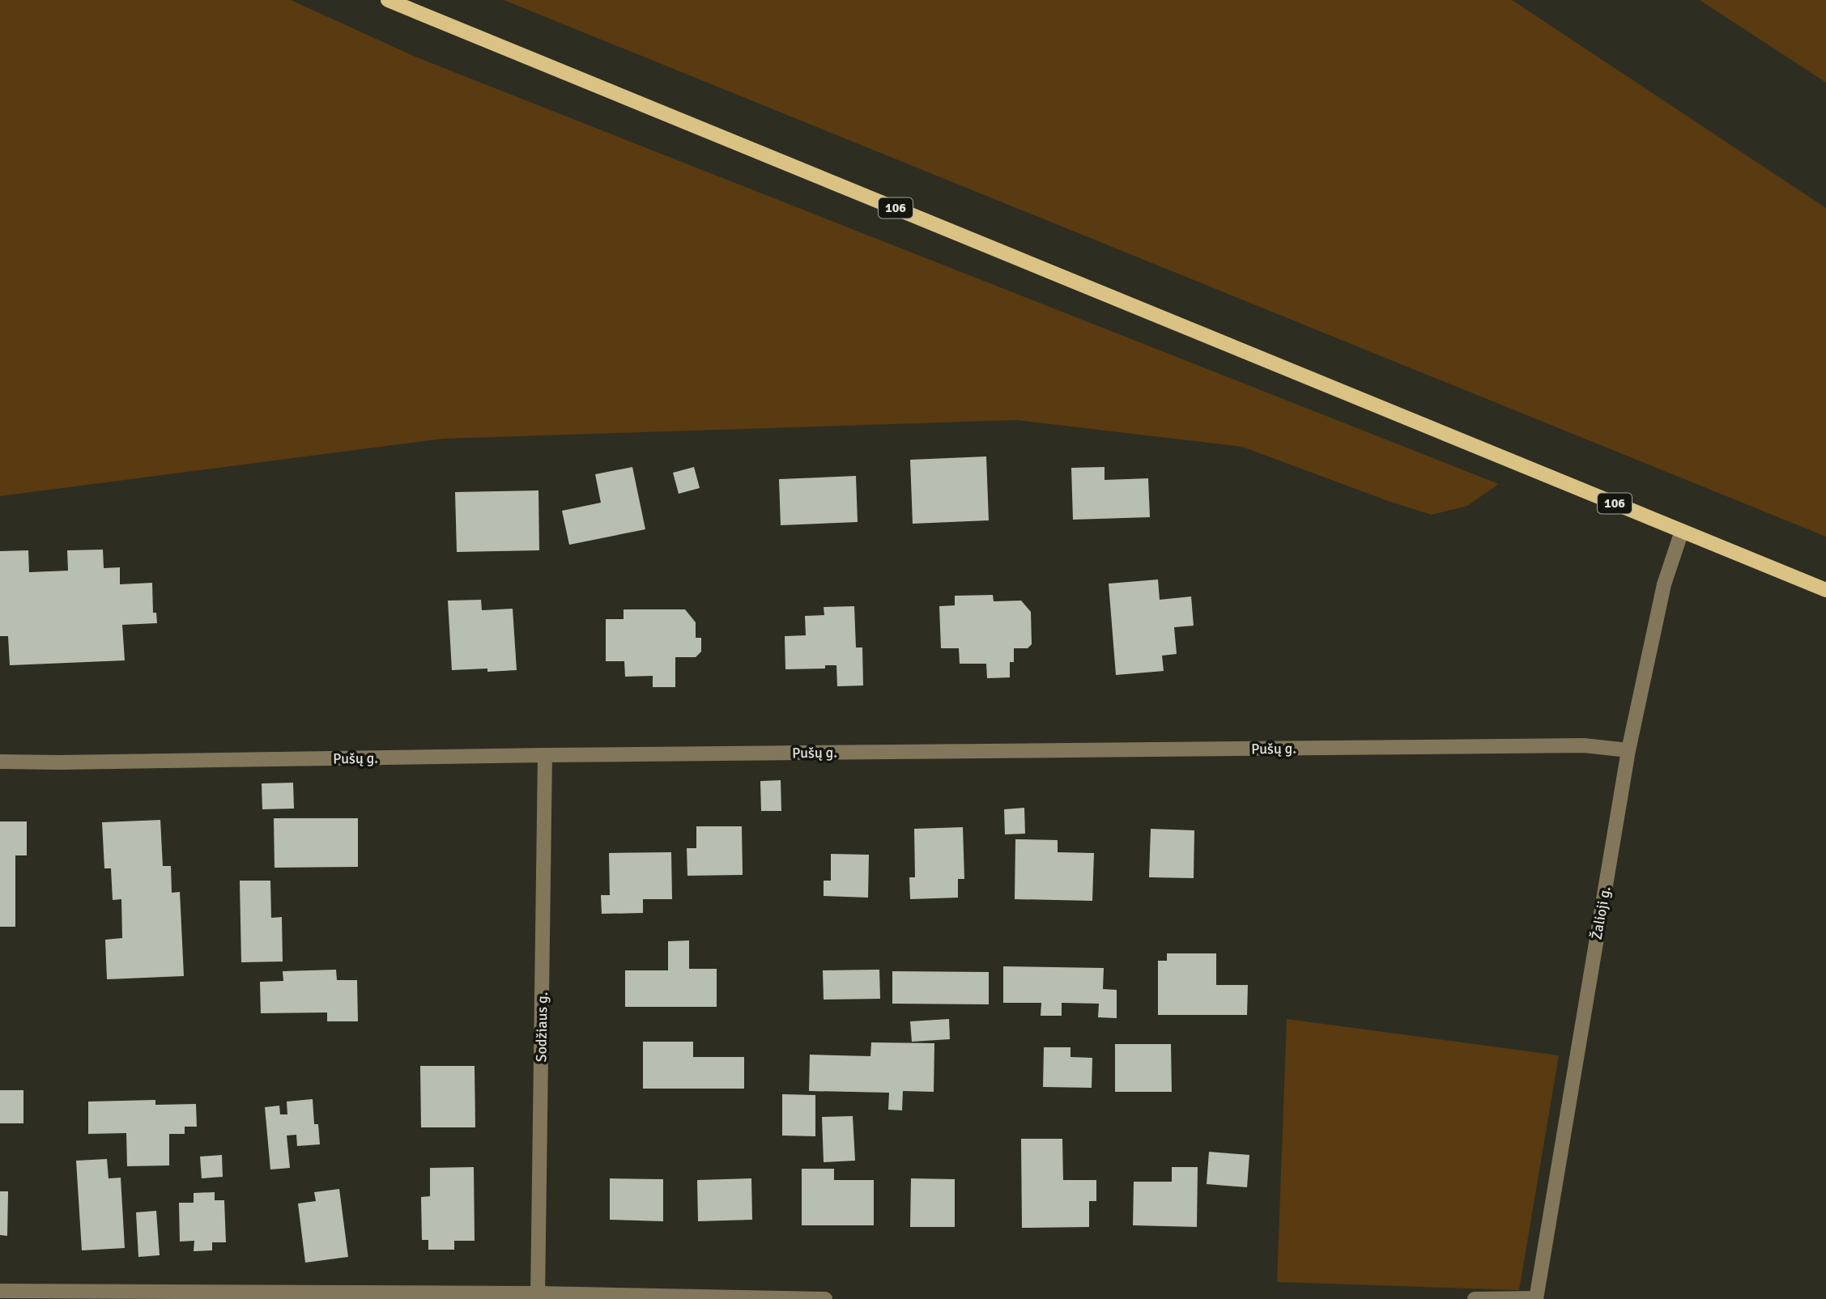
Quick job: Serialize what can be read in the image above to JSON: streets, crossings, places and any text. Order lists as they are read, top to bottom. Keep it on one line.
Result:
{"streets":{"main road":["106"],"street":["Pušų g.","Žalioji g.","Sodžiaus g."]},"crossings":[["106","Žalioji g."],["Pušų g.","Žalioji g."],["Pušų g.","Sodžiaus g."]]}
